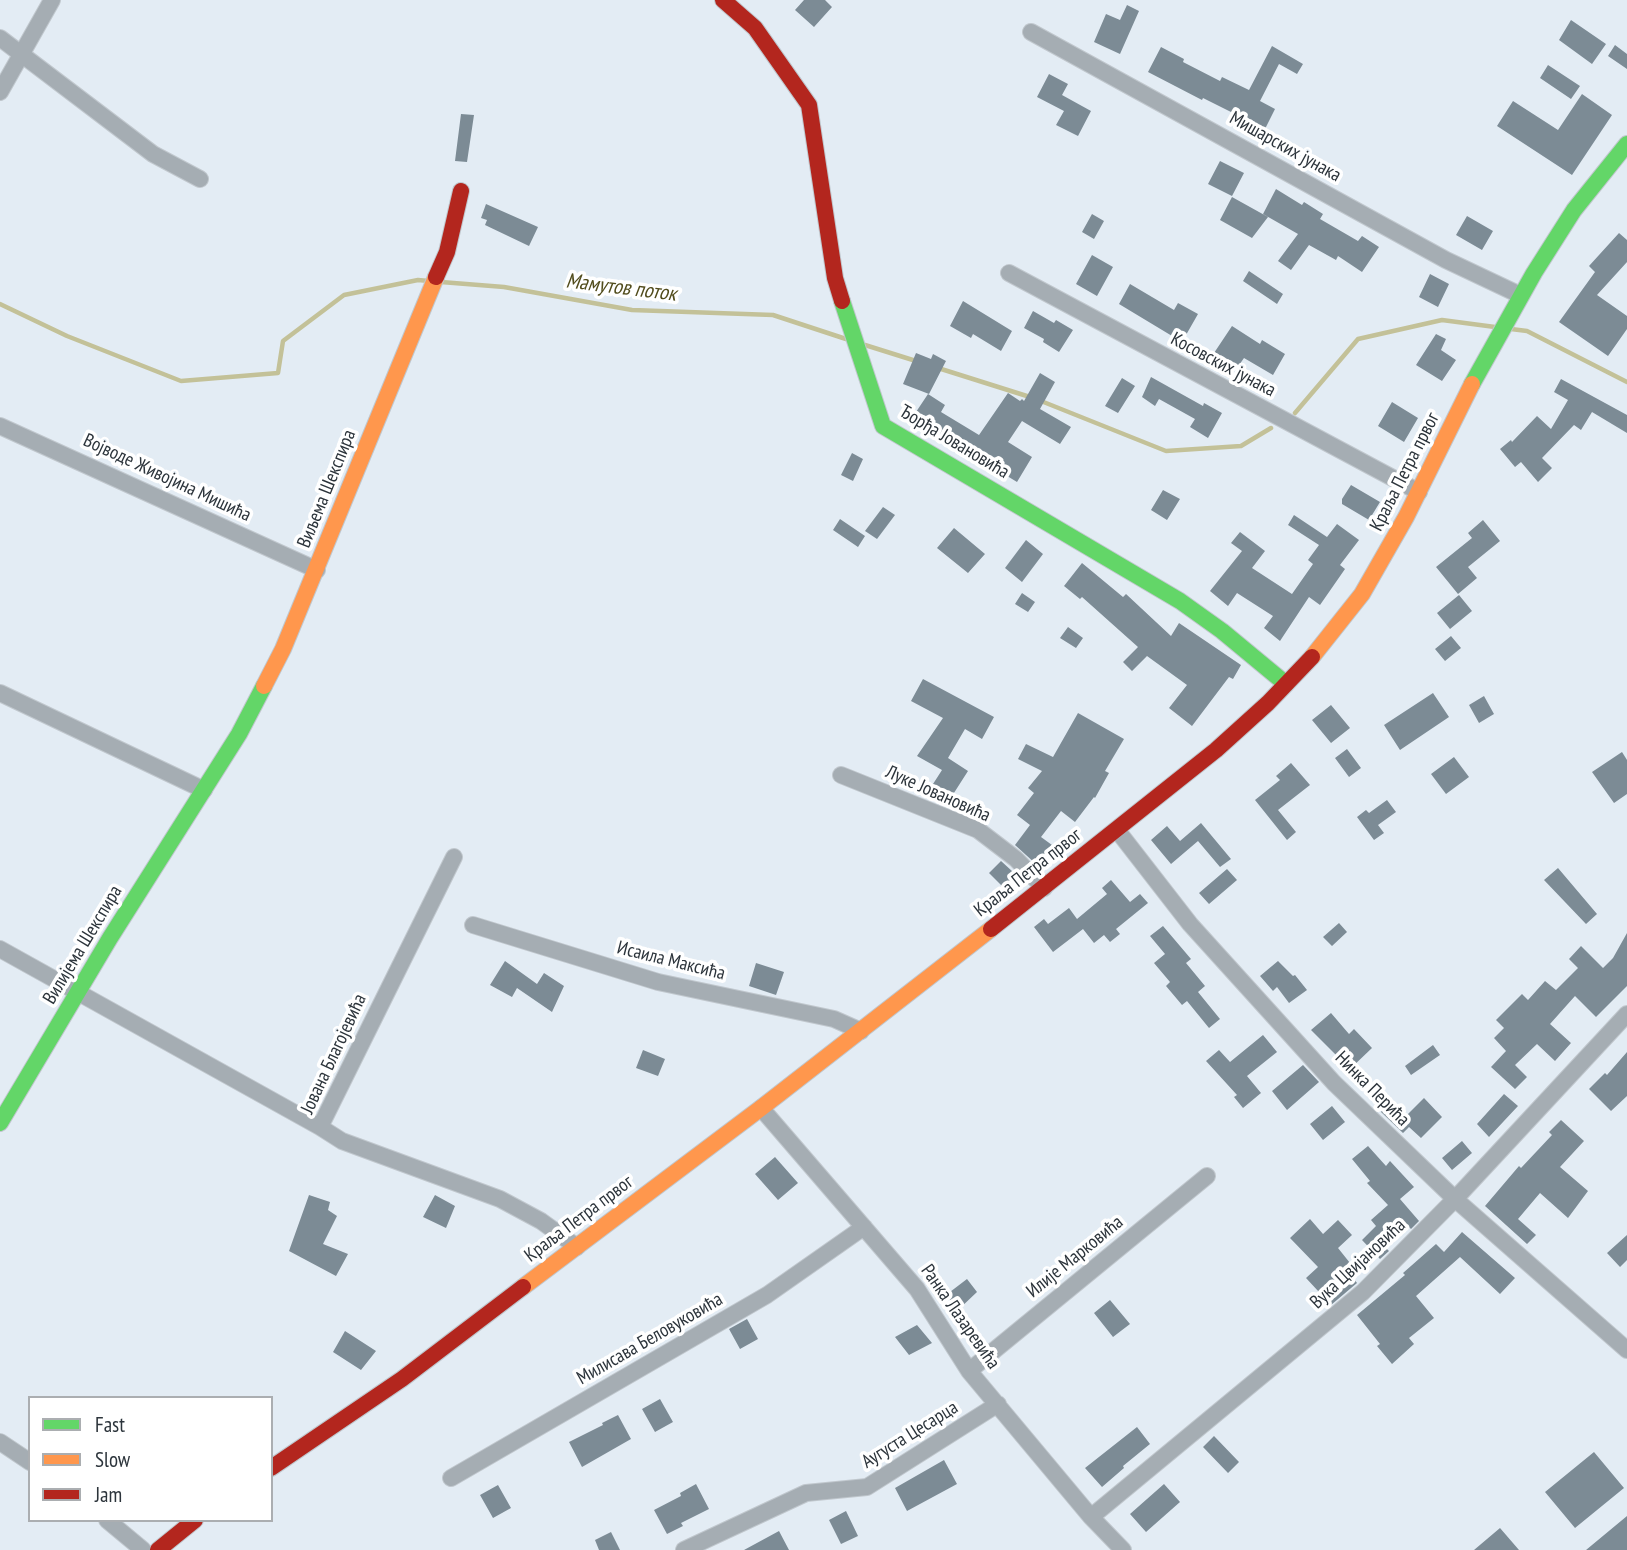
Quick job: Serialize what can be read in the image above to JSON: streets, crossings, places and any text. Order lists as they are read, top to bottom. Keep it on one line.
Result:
{"streets":{"street":["Мишарских јунака","Косовских јунака","Ђорђа Јовановића","Краља Петра првог","Војводе Живојина Мишића","Виљема Шекспира","Луке Јовановића","Вилијема Шекспира","Исаила Максића","Јована Благојевића","Нинка Перића","Илије Марковића","Вука Цвијановића","Ранка Лазаревића","Милисава Беловуковића","Аугуста Цесарца"]},"crossings":[["Мишарских јунака","Краља Петра првог"],["Косовских јунака","Краља Петра првог"],["Ђорђа Јовановића","Краља Петра првог"],["Краља Петра првог","Луке Јовановића"],["Краља Петра првог","Исаила Максића"],["Краља Петра првог","Јована Благојевића"],["Краља Петра првог","Нинка Перића"],["Краља Петра првог","Ранка Лазаревића"],["Војводе Живојина Мишића","Виљема Шекспира"],["Виљема Шекспира","Вилијема Шекспира"],["Нинка Перића","Вука Цвијановића"],["Илије Марковића","Ранка Лазаревића"],["Вука Цвијановића","Ранка Лазаревића"],["Ранка Лазаревића","Милисава Беловуковића"],["Ранка Лазаревића","Аугуста Цесарца"]],"water":["Мамутов поток"],"legend":["Fast","Slow","Jam"]}
